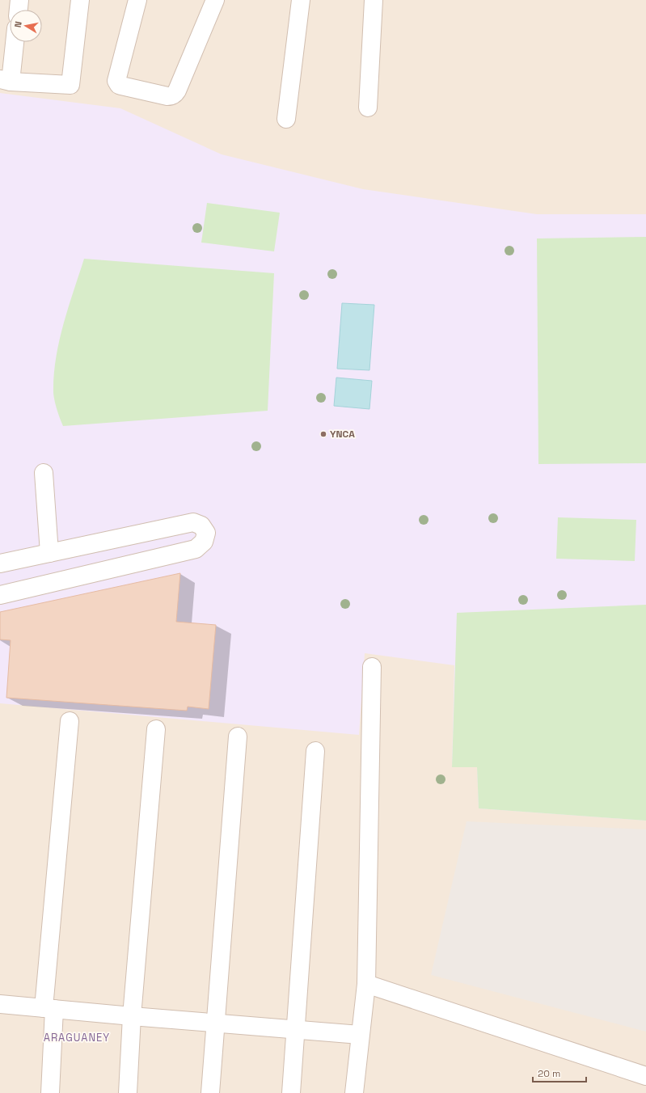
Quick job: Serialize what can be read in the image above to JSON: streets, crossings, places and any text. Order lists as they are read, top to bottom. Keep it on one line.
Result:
{"districts":["ARAGUANEY"],"places":["YNCA"],"scale_bar":"20 m","north":"left"}
